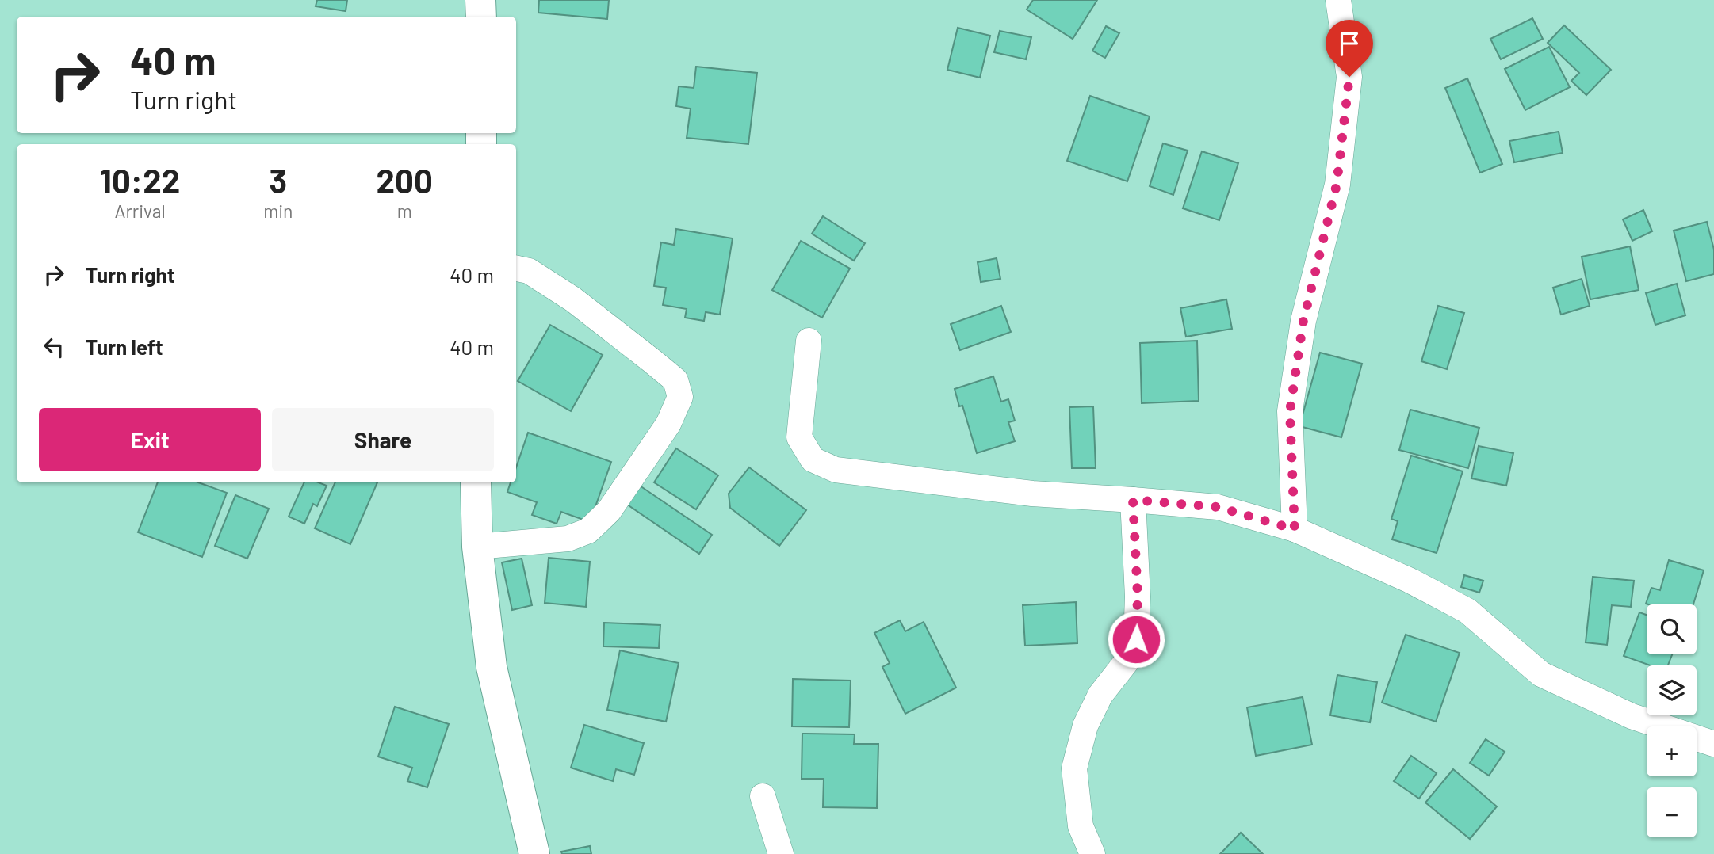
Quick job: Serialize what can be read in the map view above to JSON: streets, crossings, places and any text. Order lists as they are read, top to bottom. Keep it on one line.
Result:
{"page":{"turn":["40 m","Turn right"],"eta":["10:22","Arrival","3","min","200","m"],"list":[{"name":"Turn right","value":"40 m"},{"name":"Turn left","value":"40 m"}],"buttons":["Exit","Share"],"map_buttons":["+","−"]}}
